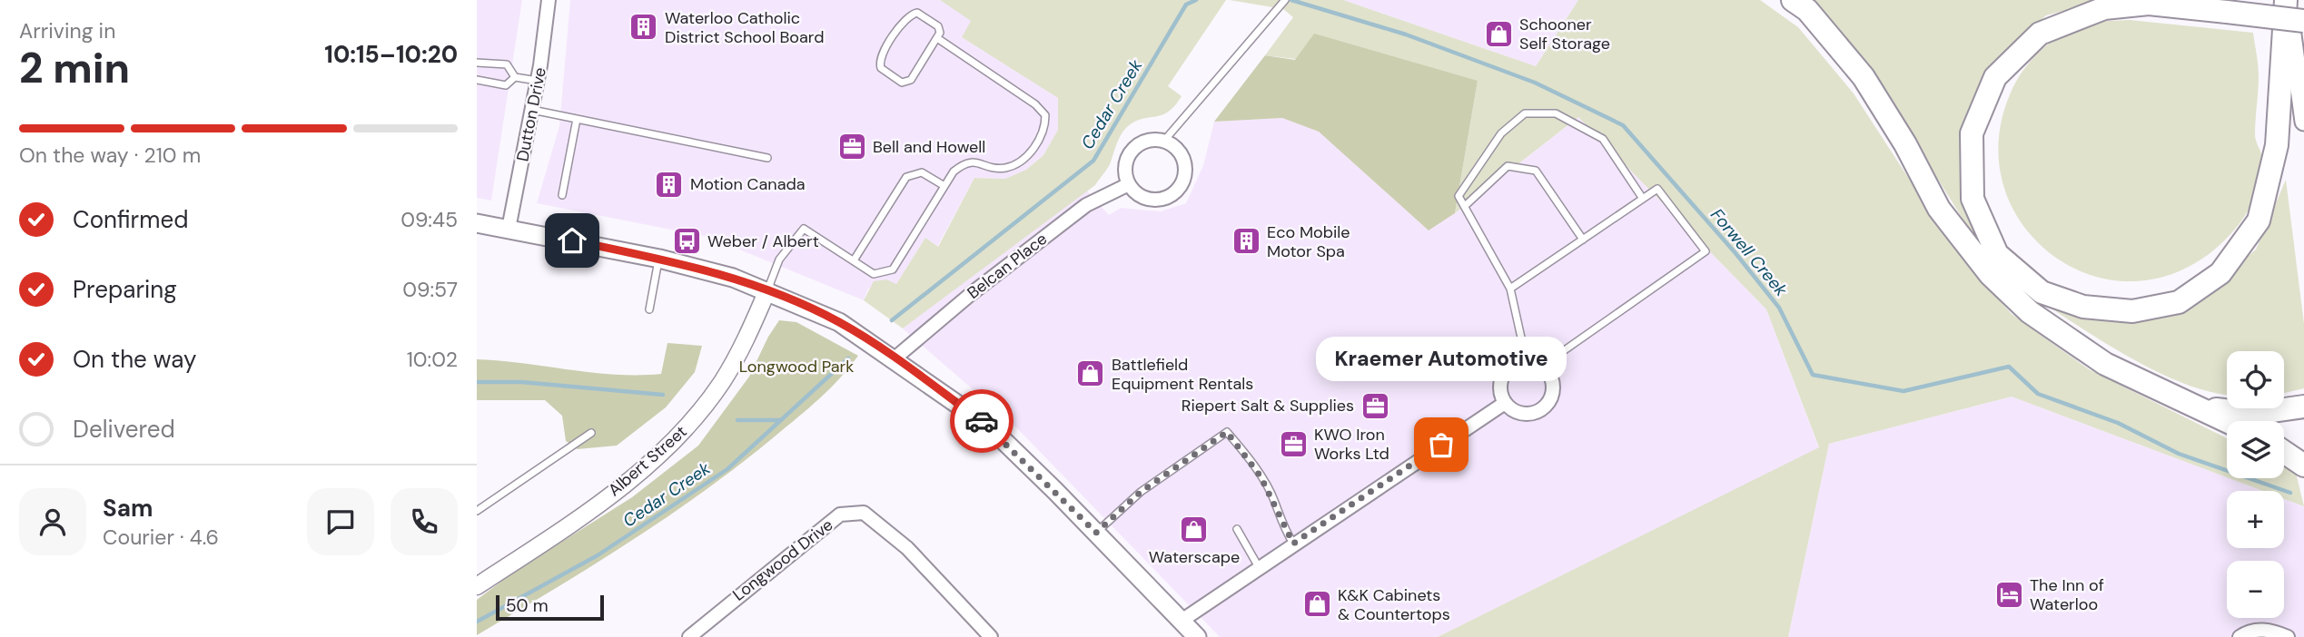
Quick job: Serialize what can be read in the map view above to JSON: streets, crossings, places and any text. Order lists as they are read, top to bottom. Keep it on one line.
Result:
{"streets":{"street":["Dutton Drive","Belcan Place","Albert Street","Longwood Drive"]},"water":["Cedar Creek","Forwell Creek"],"parks":["Longwood Park"],"places":{"building":["Waterloo Catholic District School Board","Motion Canada","Eco Mobile Motor Spa"],"shop":["Schooner Self Storage","Battlefield Equipment Rentals","Waterscape","K&K Cabinets & Countertops"],"office":["Bell and Howell","Riepert Salt & Supplies","KWO Iron Works Ltd"],"bus stop":["Weber / Albert"],"other":["Kraemer Automotive"],"hotel":["The Inn of Waterloo"]},"scale_bar":"50 m","page":{"heading":["2 min","Arriving in","10:15–10:20"],"panel":["Sam","Courier · 4.6"],"bar":"On the way · 210 m","list":[["Confirmed","09:45"],["Preparing","09:57"],["On the way","10:02"],"Delivered"],"bubble":"Kraemer Automotive","map_buttons":["+","−"],"scale":"50 m"}}
